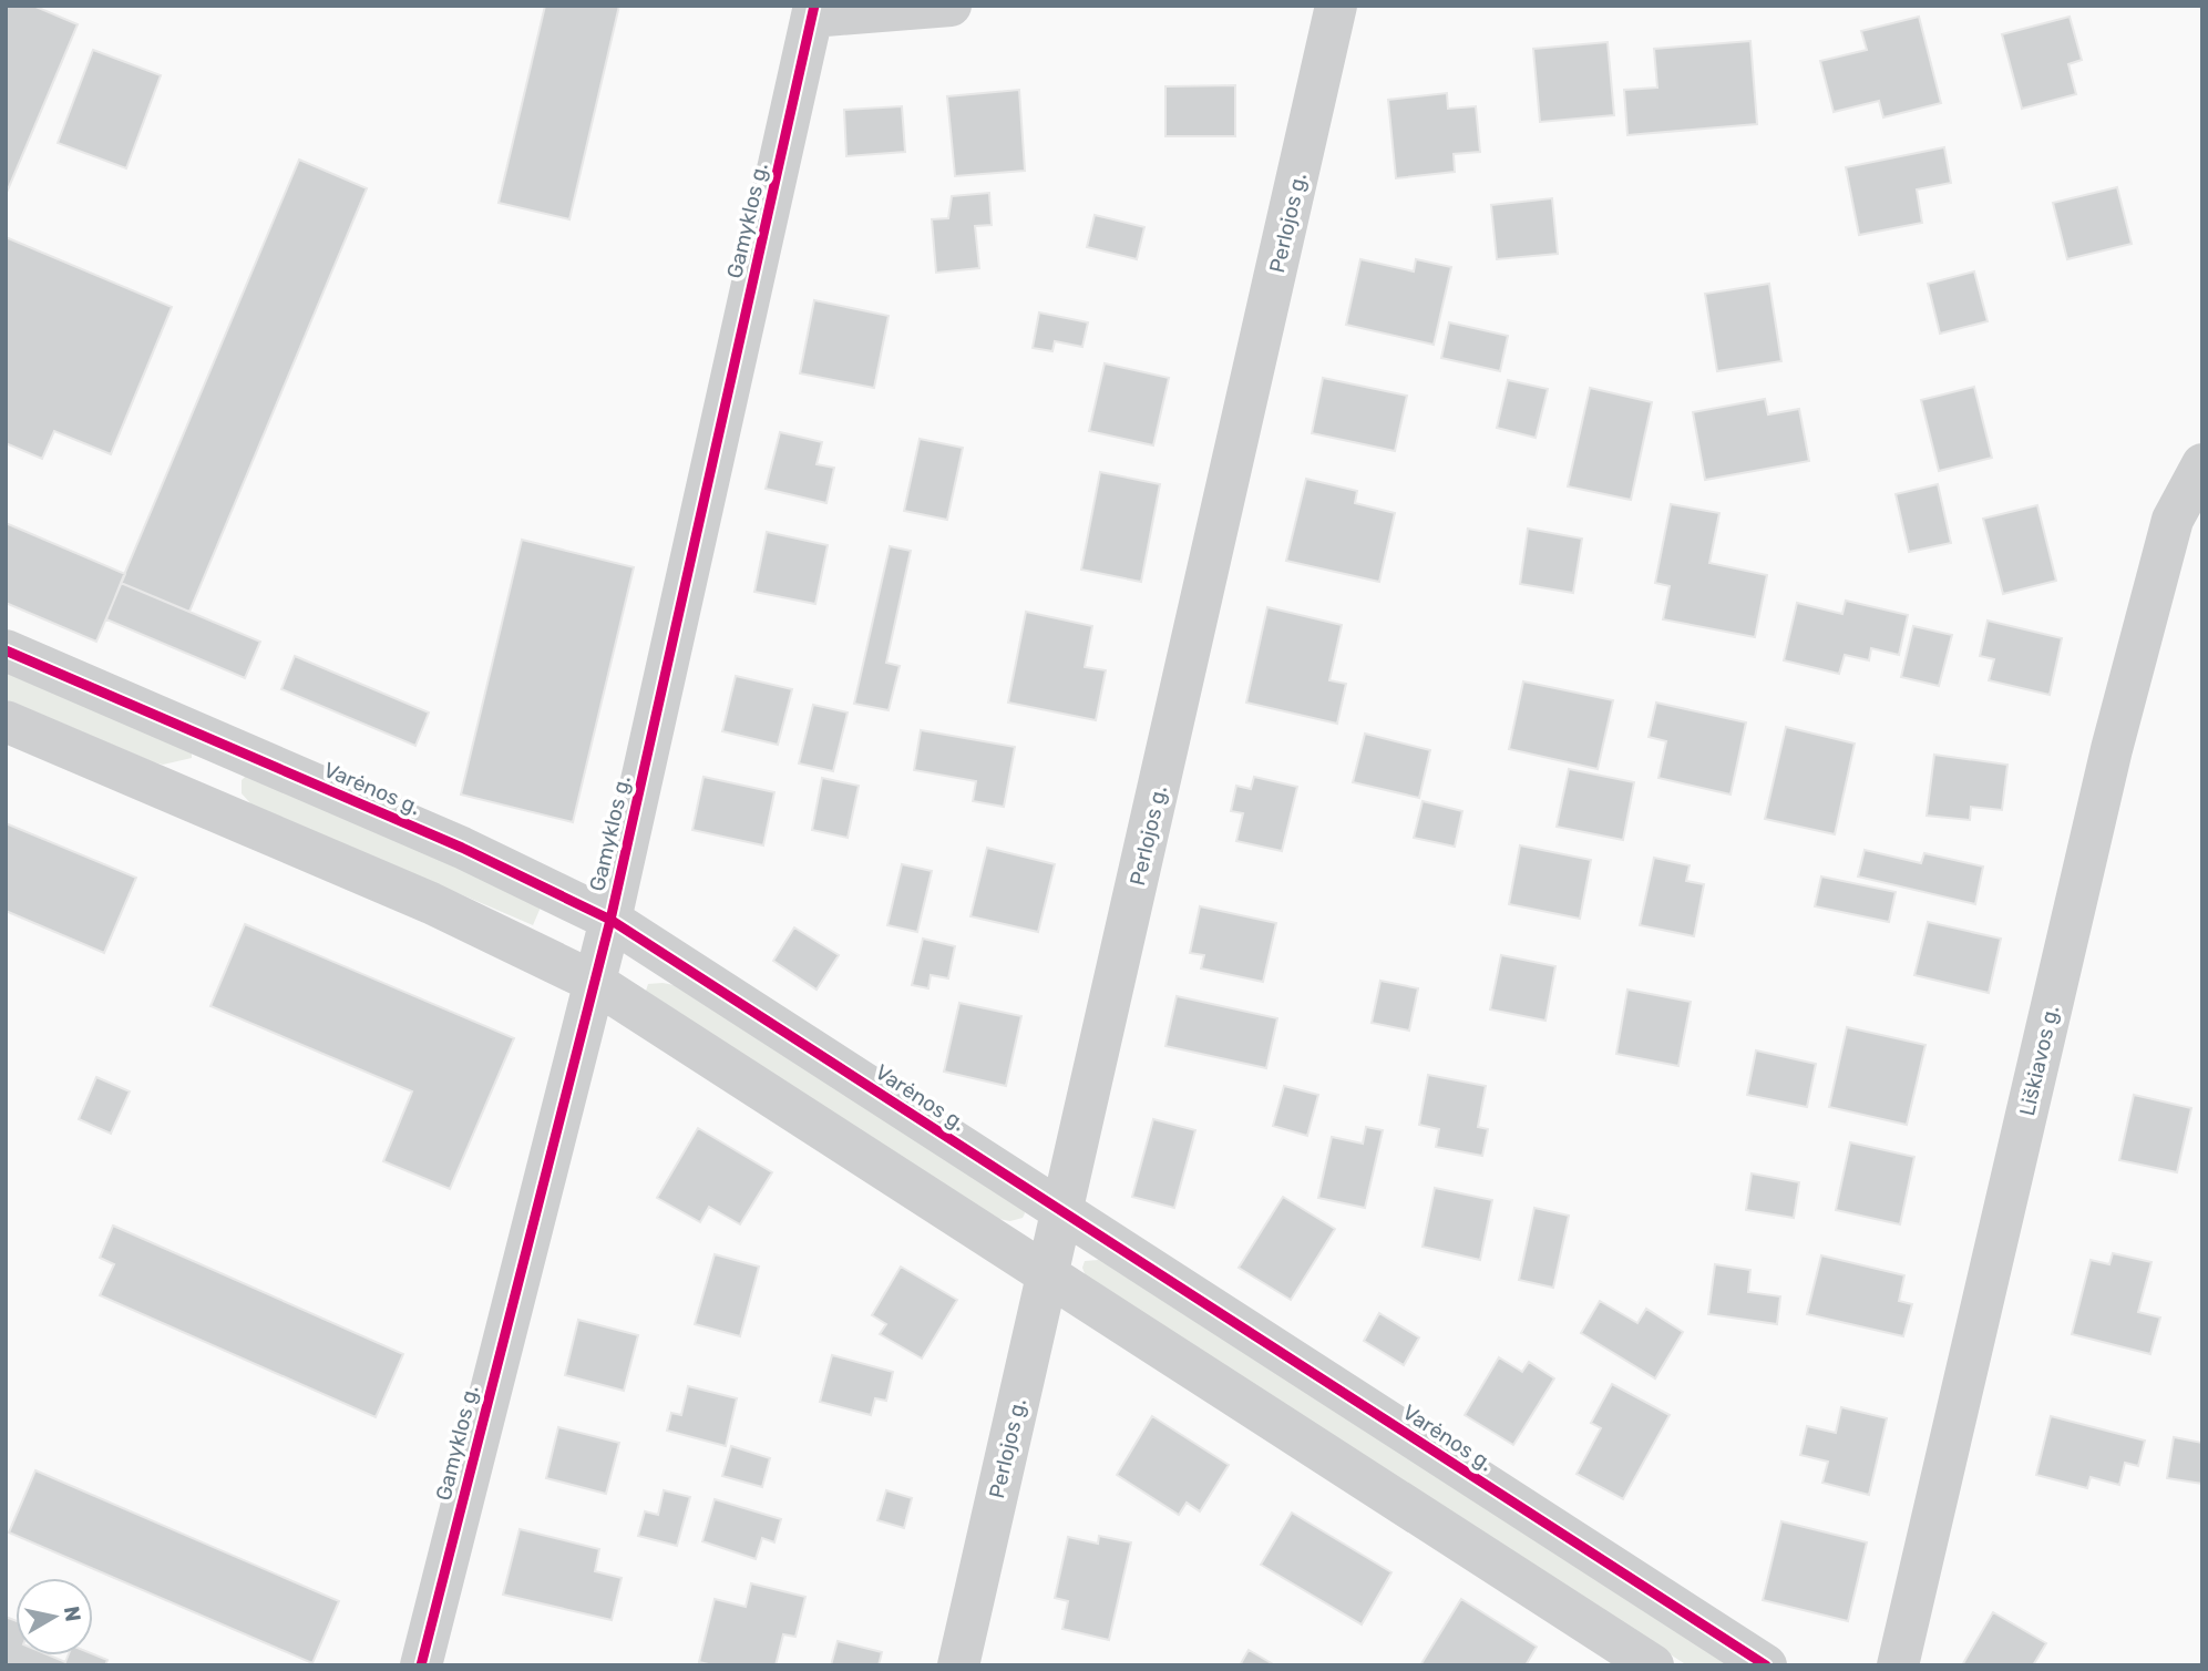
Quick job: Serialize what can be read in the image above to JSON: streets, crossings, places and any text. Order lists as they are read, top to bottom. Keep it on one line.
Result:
{"streets":{"street":["Gamyklos g.","Perlojos g.","Varėnos g.","Liškiavos g."]},"crossings":[["Gamyklos g.","Varėnos g."],["Perlojos g.","Varėnos g."]],"north":"right"}
